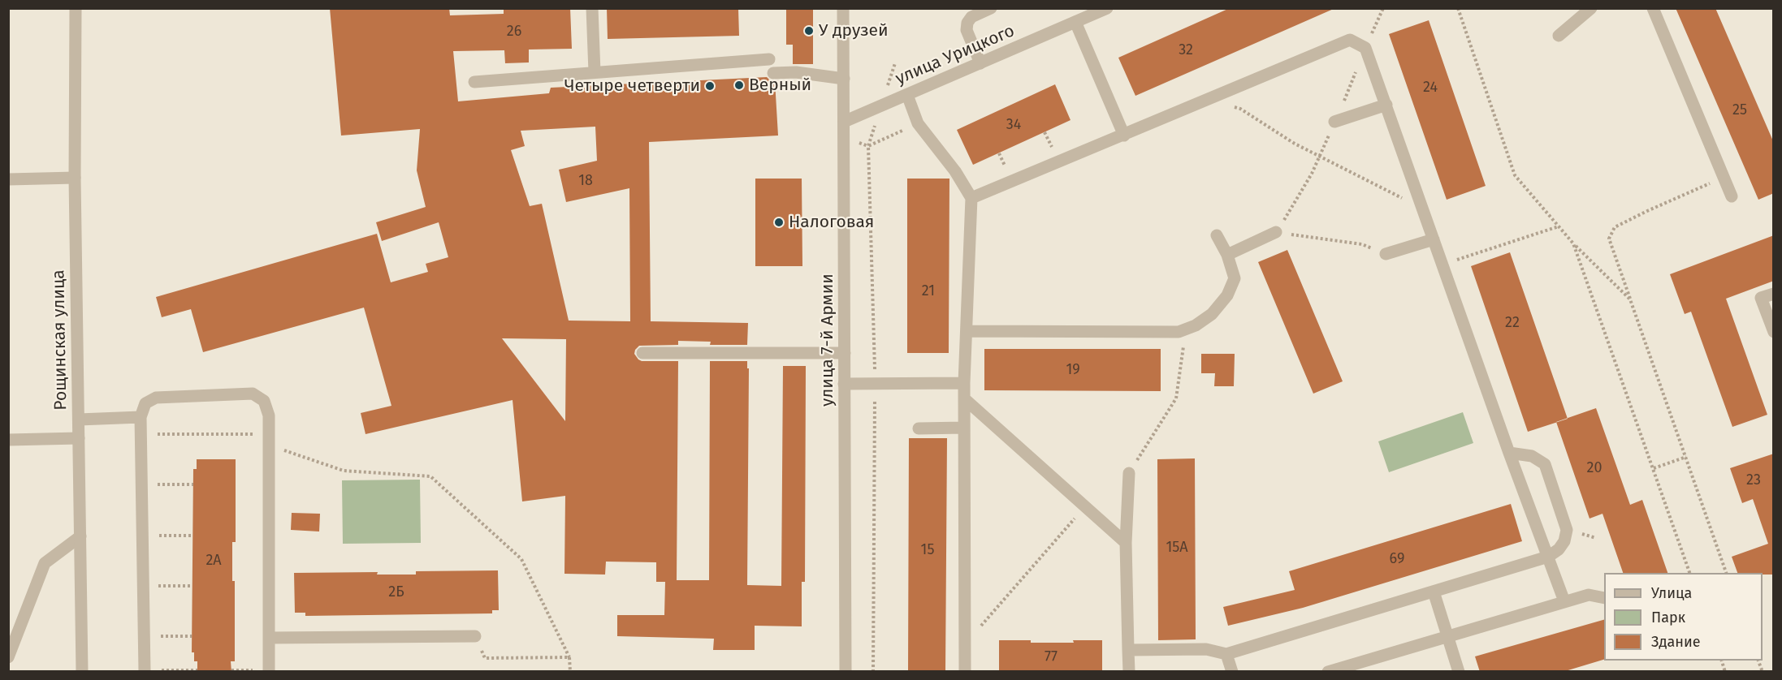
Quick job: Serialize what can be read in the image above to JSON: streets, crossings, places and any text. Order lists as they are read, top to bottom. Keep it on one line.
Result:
{"streets":{"street":["улица Урицкого","Рощинская улица","улица 7-й Армии"]},"crossings":[["улица Урицкого","улица 7-й Армии"]],"places":["У друзей","Верный","Четыре четверти","Налоговая"],"house_numbers":["26","32","24","25","34","18","21","22","19","20","23","15А","15","69","2А","2Б","77"],"legend":["Улица","Парк","Здание"]}
